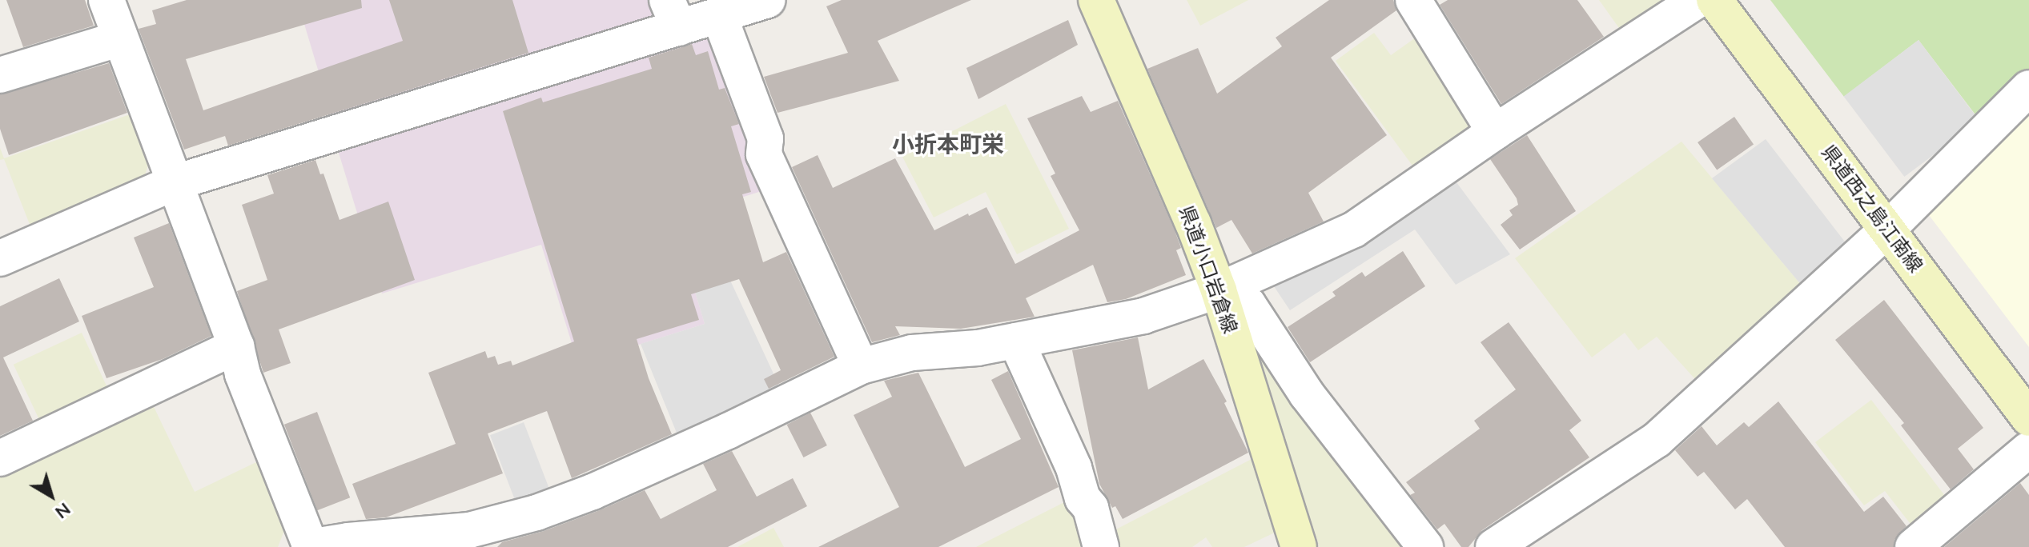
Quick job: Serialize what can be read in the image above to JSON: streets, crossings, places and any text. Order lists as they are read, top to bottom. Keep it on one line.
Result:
{"streets":{"main road":["県道西之島江南線","県道小口岩倉線"]},"districts":["小折本町栄"],"north":"bottom right"}
